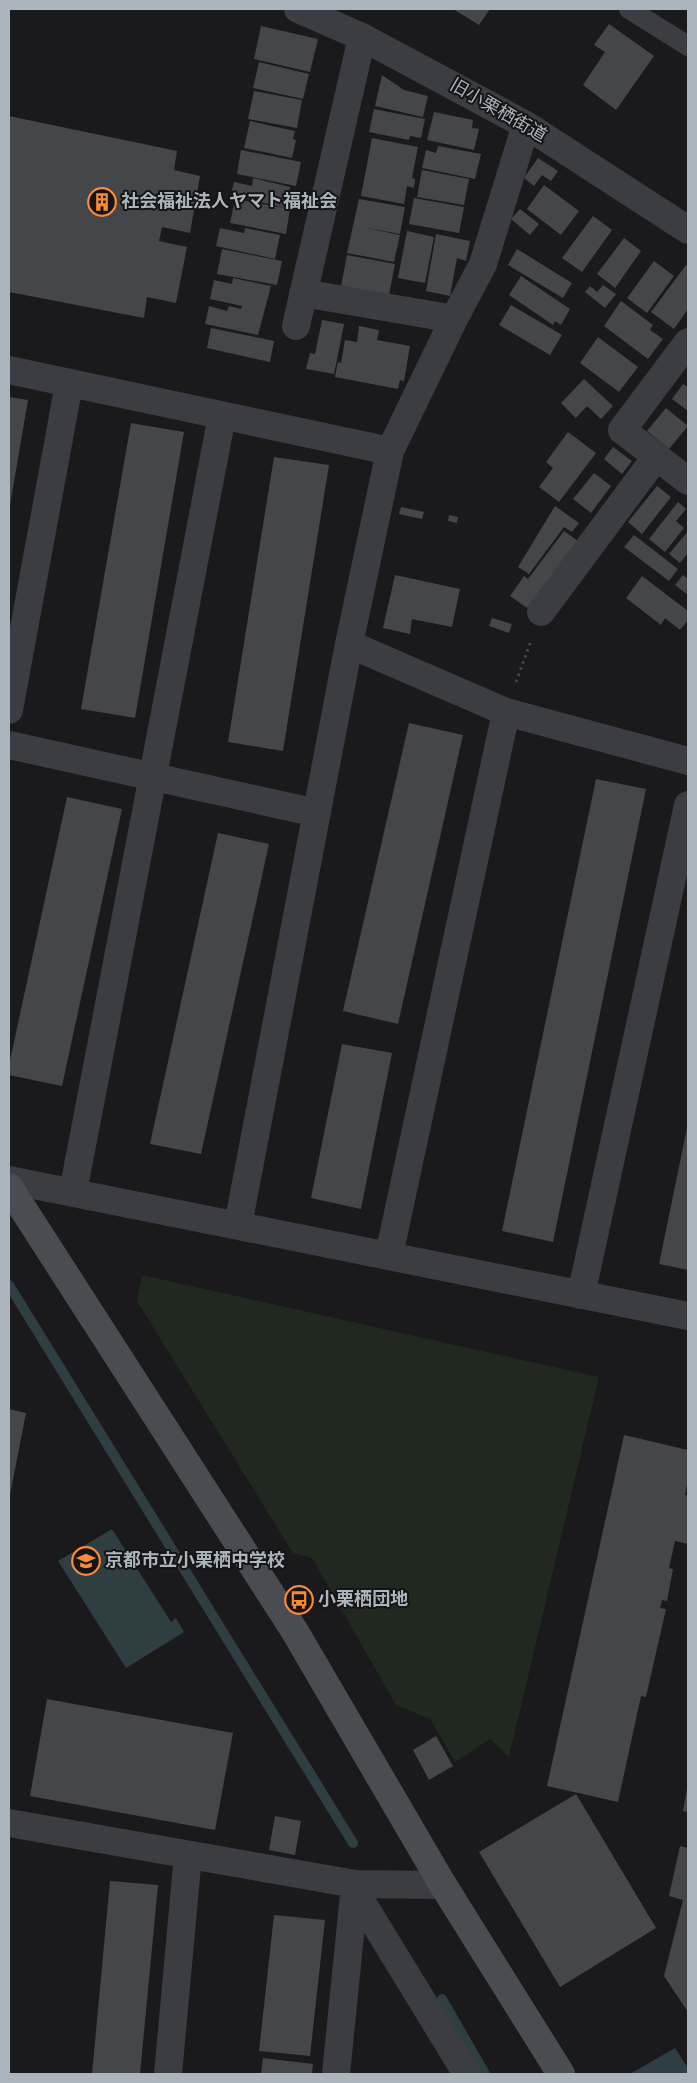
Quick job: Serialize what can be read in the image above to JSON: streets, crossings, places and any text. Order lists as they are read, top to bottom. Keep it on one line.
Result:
{"streets":{"street":["旧小栗栖街道"]},"places":{"building":["社会福祉法人ヤマト福祉会"],"school or university":["京都市立小栗栖中学校"],"bus stop":["小栗栖団地"]}}
